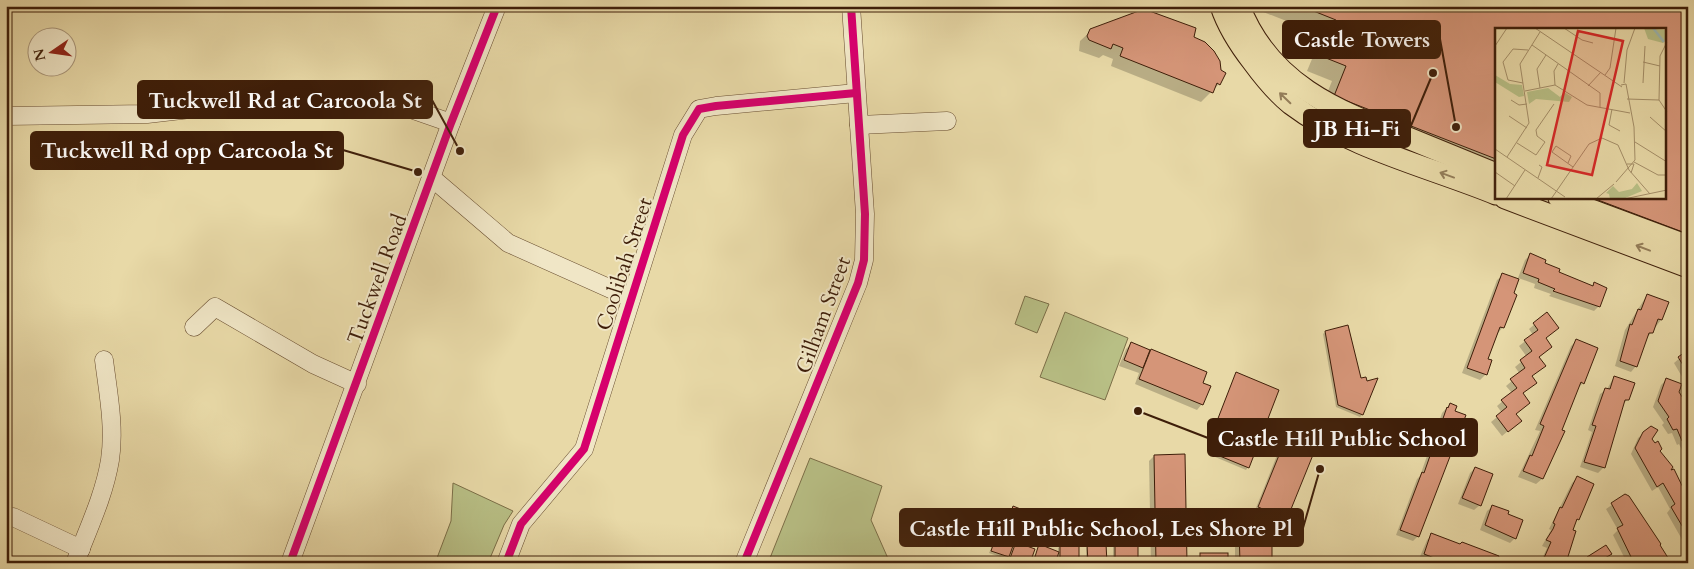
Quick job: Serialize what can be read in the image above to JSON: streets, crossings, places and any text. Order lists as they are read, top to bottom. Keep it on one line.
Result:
{"streets":{"street":["Coolibah Street","Tuckwell Road","Gilham Street"]},"crossings":[["Coolibah Street","Gilham Street"]],"places":["JB Hi-Fi","Castle Towers","Tuckwell Rd at Carcoola St","Tuckwell Rd opp Carcoola St","Castle Hill Public School","Castle Hill Public School, Les Shore Pl"],"north":"left"}
